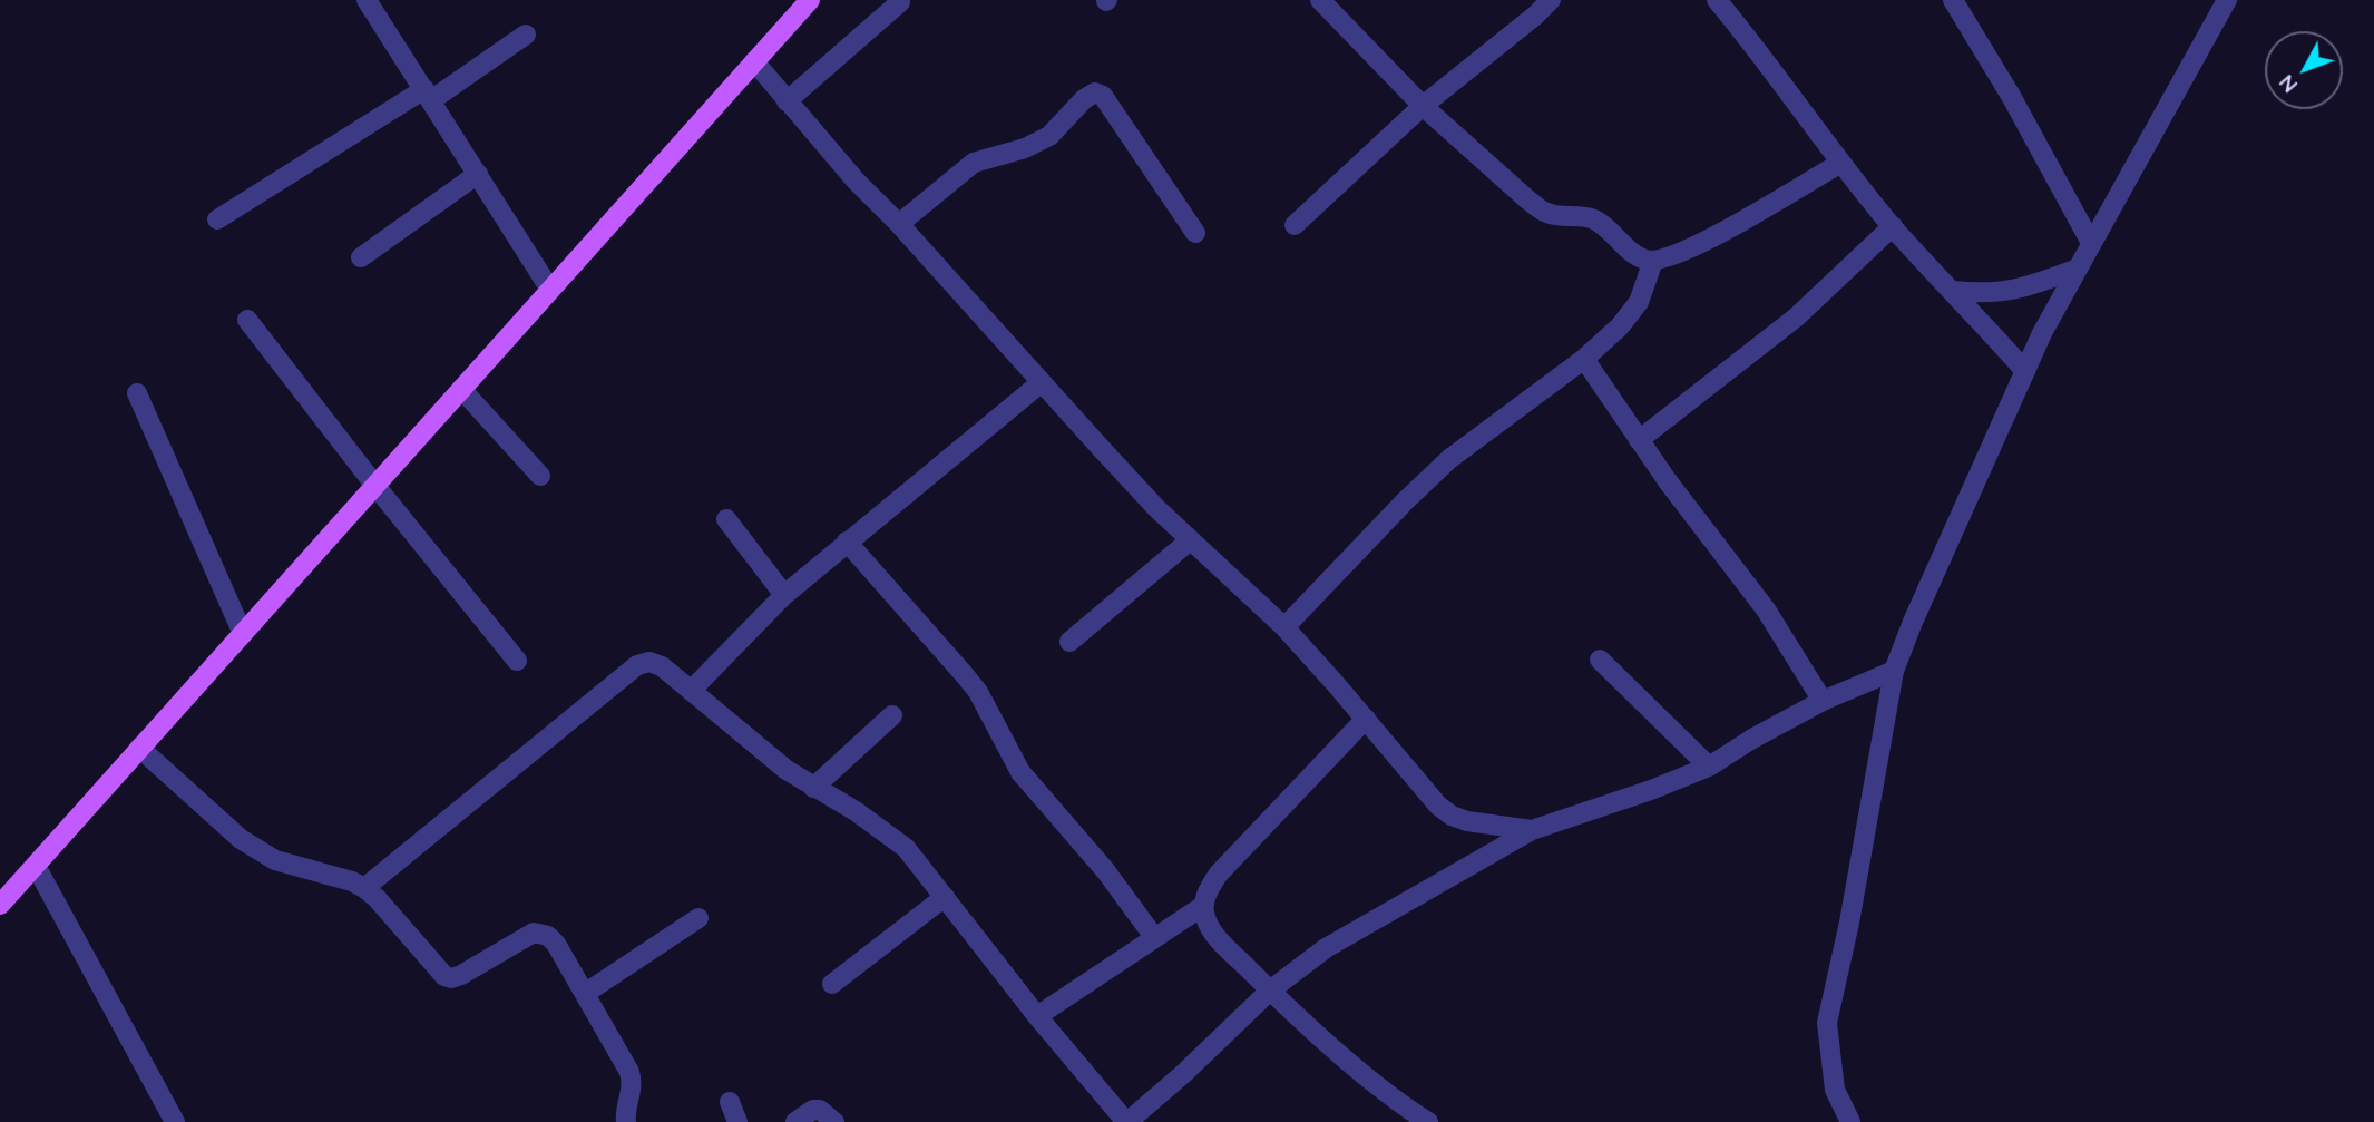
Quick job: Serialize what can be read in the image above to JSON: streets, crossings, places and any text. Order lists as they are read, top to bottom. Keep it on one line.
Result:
{"north":"bottom left"}
